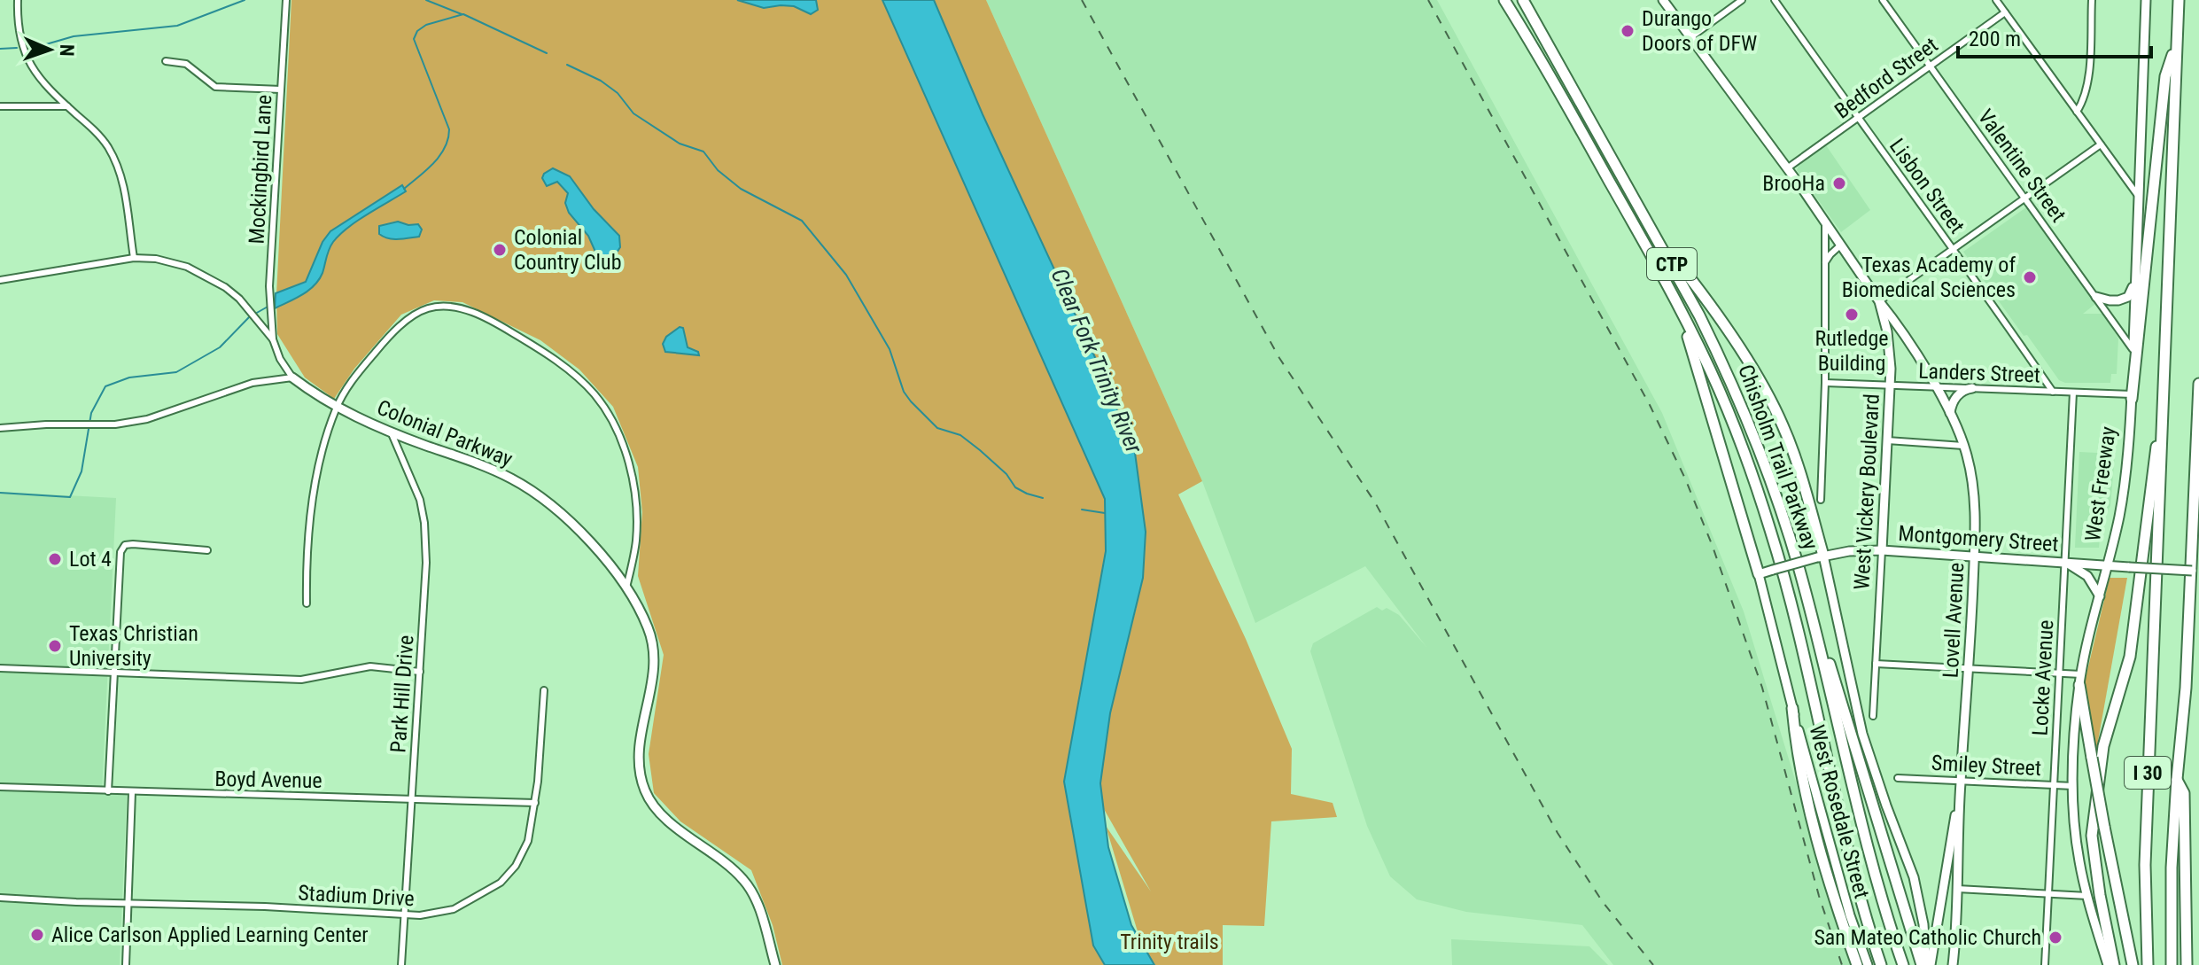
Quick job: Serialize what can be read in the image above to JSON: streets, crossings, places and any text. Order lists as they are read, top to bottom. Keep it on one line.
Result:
{"streets":{"highway":["CTP","Chisholm Trail Parkway","I 30"],"main road":["Colonial Parkway","West Freeway","West Vickery Boulevard","Montgomery Street","Lovell Avenue","West Rosedale Street"],"street":["Bedford Street","Valentine Street","Mockingbird Lane","Lisbon Street","Landers Street","Locke Avenue","Park Hill Drive","Smiley Street","Boyd Avenue","Stadium Drive"]},"crossings":[["Bedford Street","Valentine Street"],["Bedford Street","Lisbon Street"],["Bedford Street","West Vickery Boulevard"],["Valentine Street","West Freeway"],["Lisbon Street","Landers Street"],["Landers Street","West Freeway"],["Landers Street","West Vickery Boulevard"],["Landers Street","Lovell Avenue"],["Landers Street","Locke Avenue"],["Colonial Parkway","Park Hill Drive"],["Chisholm Trail Parkway","Montgomery Street"],["West Freeway","Montgomery Street"],["West Freeway","Smiley Street"],["West Vickery Boulevard","Montgomery Street"],["West Vickery Boulevard","Lovell Avenue"],["Montgomery Street","Lovell Avenue"],["Montgomery Street","Locke Avenue"],["Lovell Avenue","Smiley Street"],["Locke Avenue","Smiley Street"],["Park Hill Drive","Boyd Avenue"],["Park Hill Drive","Stadium Drive"],["Boyd Avenue","Stadium Drive"]],"water":["Clear Fork Trinity River"],"parks":["Trinity trails"],"places":["Durango Doors of DFW","BrooHa","Colonial Country Club","Texas Academy of Biomedical Sciences","Rutledge Building","Lot 4","Texas Christian University","Alice Carlson Applied Learning Center","San Mateo Catholic Church"],"scale_bar":"200 m","north":"right"}
